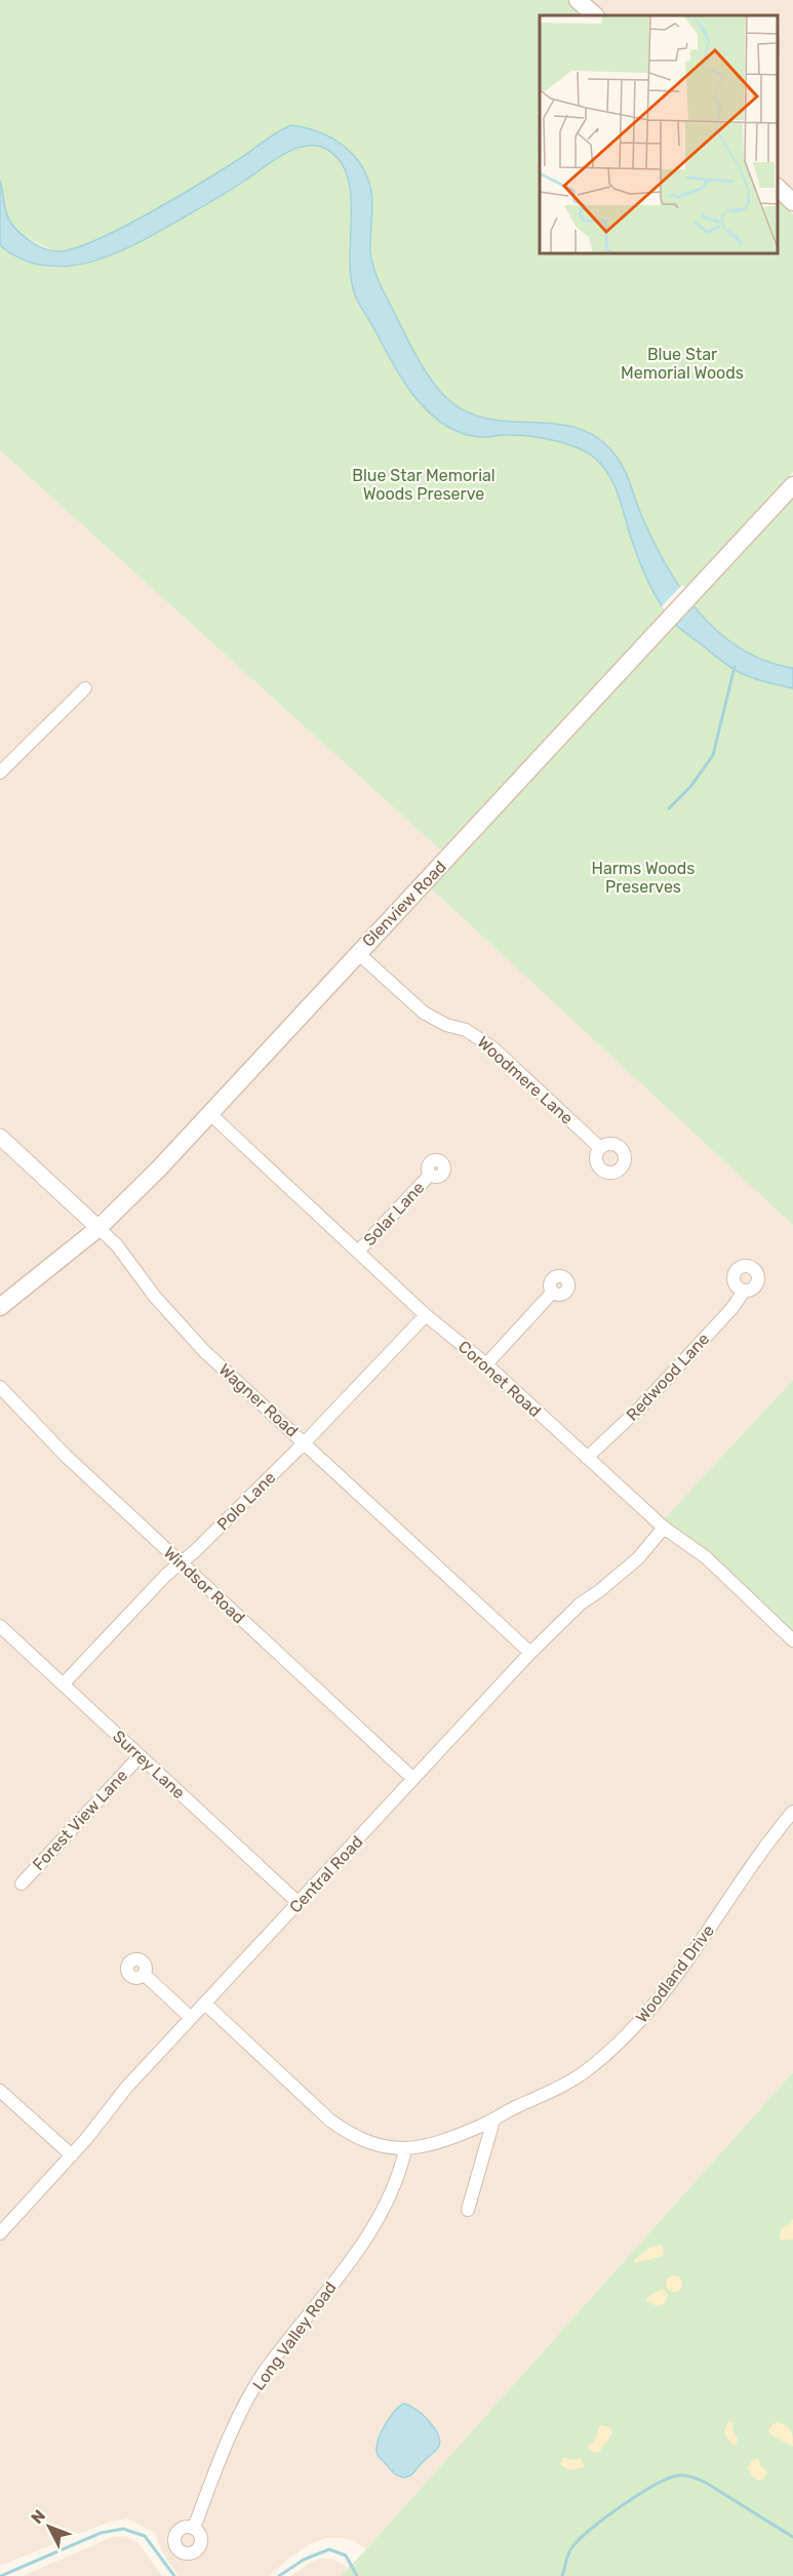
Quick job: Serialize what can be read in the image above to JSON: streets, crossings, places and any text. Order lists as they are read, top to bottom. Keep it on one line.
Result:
{"streets":{"main road":["Glenview Road"],"street":["Woodmere Lane","Solar Lane","Redwood Lane","Coronet Road","Wagner Road","Polo Lane","Windsor Road","Surrey Lane","Forest View Lane","Central Road","Woodland Drive","Long Valley Road"]},"crossings":[["Glenview Road","Woodmere Lane"],["Glenview Road","Coronet Road"],["Glenview Road","Wagner Road"],["Solar Lane","Coronet Road"],["Redwood Lane","Coronet Road"],["Coronet Road","Polo Lane"],["Coronet Road","Central Road"],["Wagner Road","Polo Lane"],["Wagner Road","Central Road"],["Polo Lane","Windsor Road"],["Polo Lane","Surrey Lane"],["Windsor Road","Central Road"],["Surrey Lane","Forest View Lane"],["Surrey Lane","Central Road"],["Central Road","Woodland Drive"],["Woodland Drive","Long Valley Road"]],"parks":["Blue Star Memorial Woods","Blue Star Memorial Woods Preserve","Harms Woods Preserves"],"north":"top left"}
